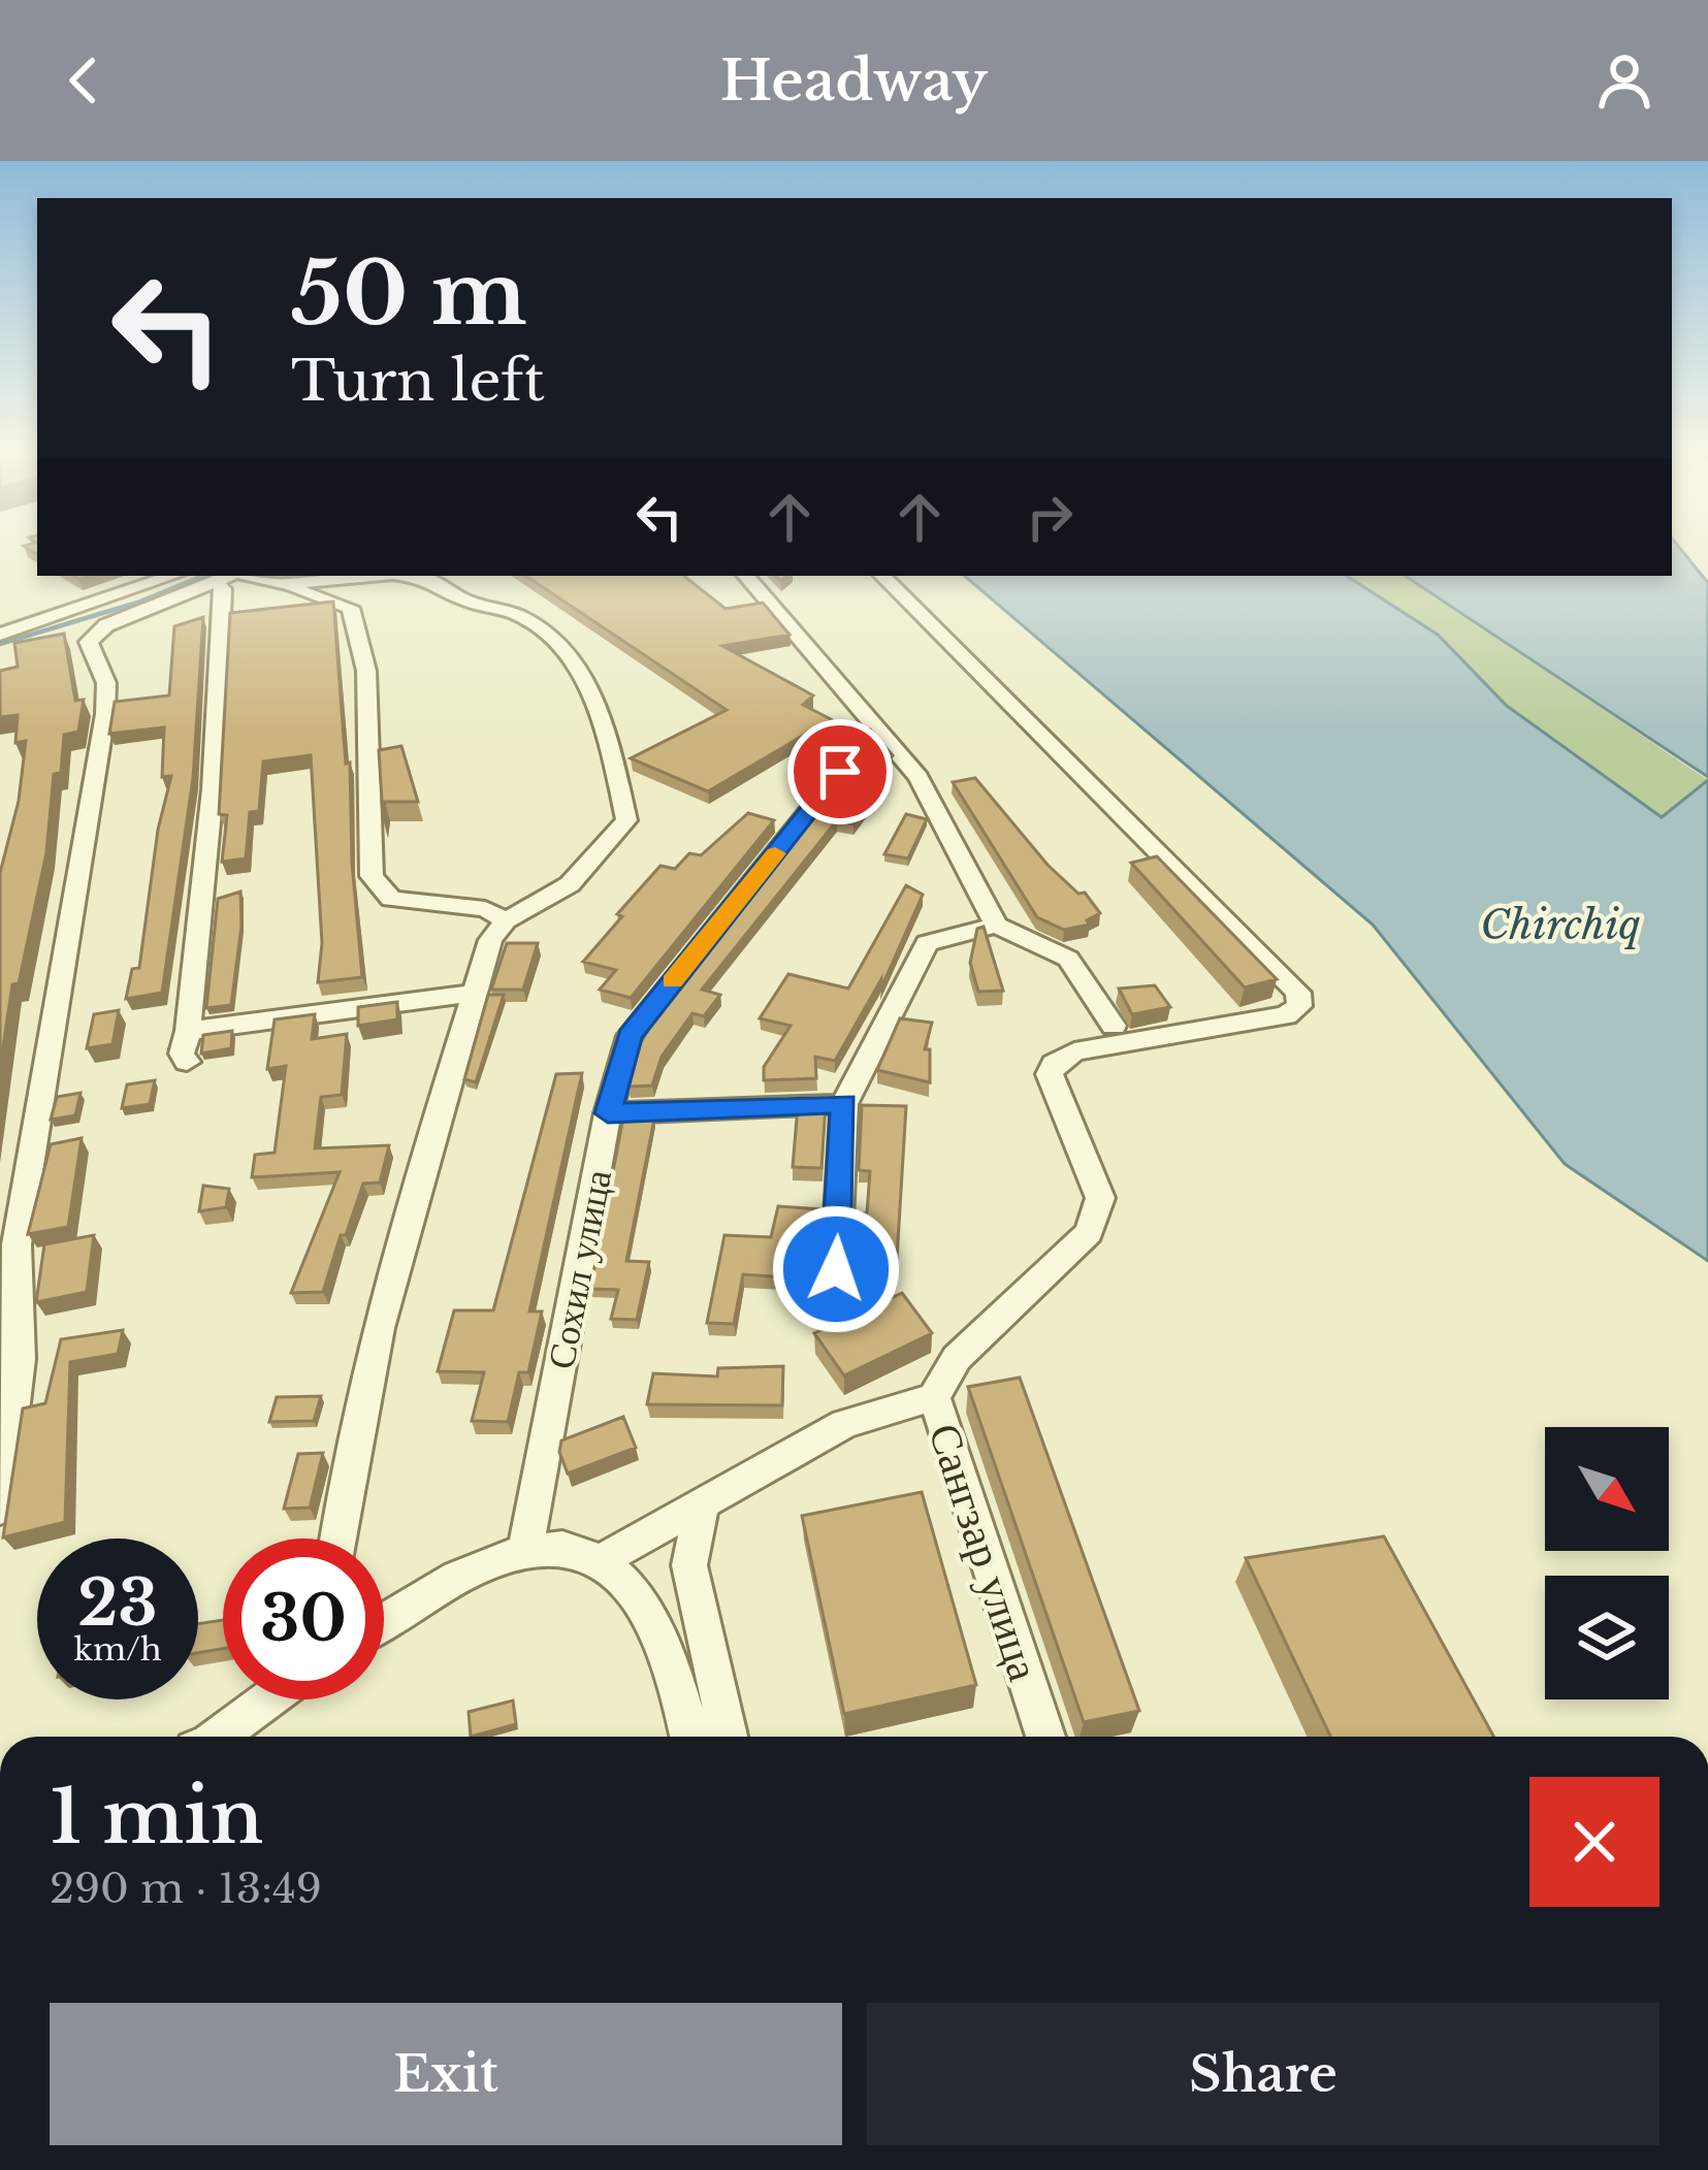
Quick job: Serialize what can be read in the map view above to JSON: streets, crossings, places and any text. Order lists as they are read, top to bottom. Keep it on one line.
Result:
{"streets":{"street":["Сохил улица","Сангзар улица"]},"water":["Chirchiq"],"north":"bottom right","page":{"header":"Headway","turn":["50 m","Turn left"],"speed":"23 km/h","limit":"30","heading":["1 min","290 m · 13:49"],"buttons":["Exit","Share"]}}
